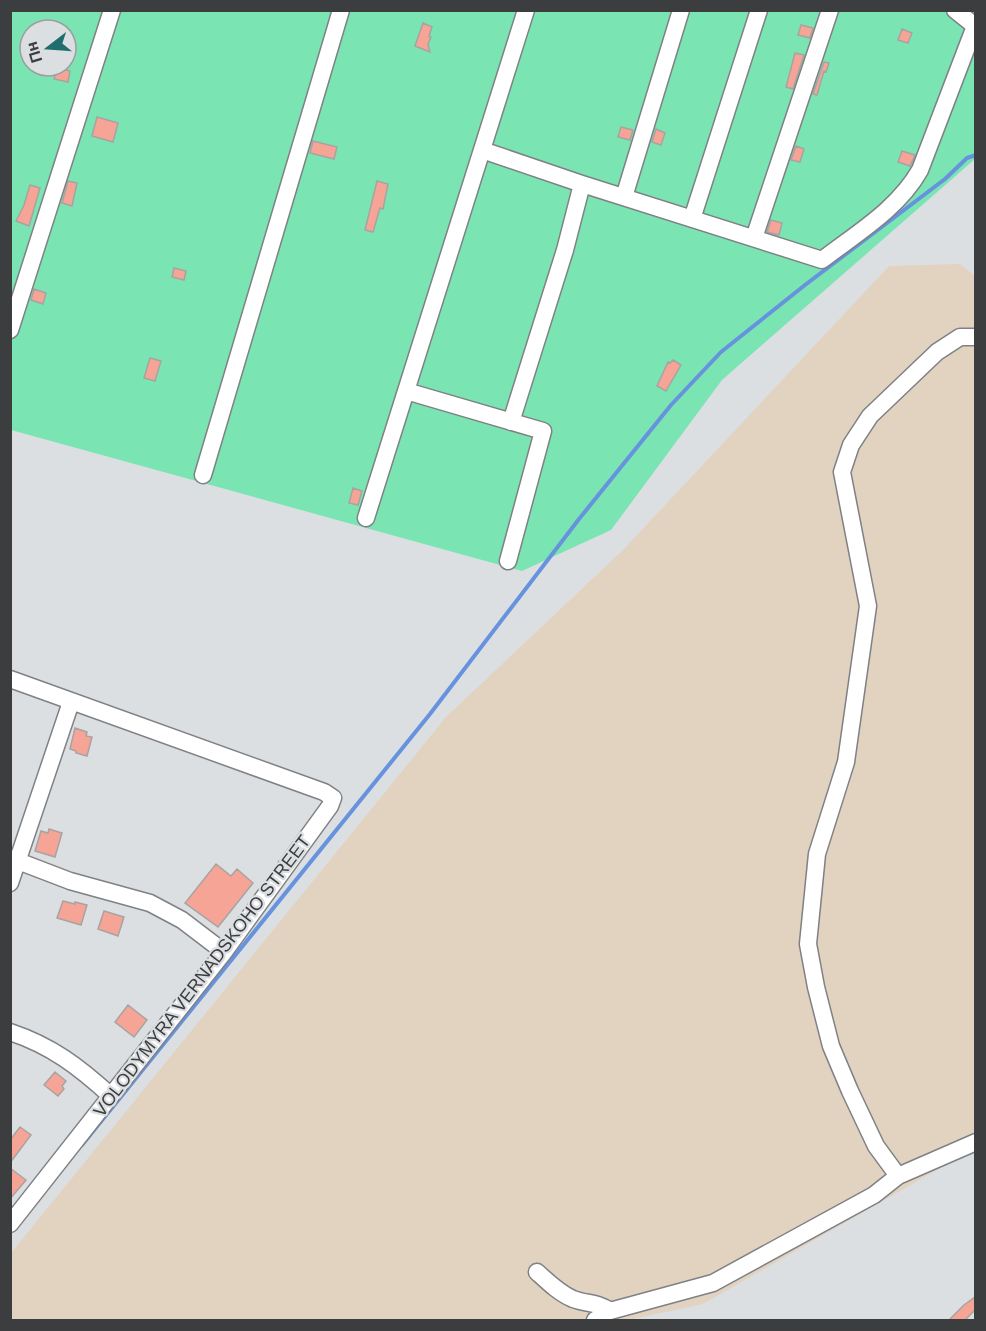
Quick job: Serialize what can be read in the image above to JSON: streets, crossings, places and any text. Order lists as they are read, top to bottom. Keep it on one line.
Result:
{"streets":{"street":["VOLODYMYRA VERNADSKOHO STREET"]},"north":"left"}
